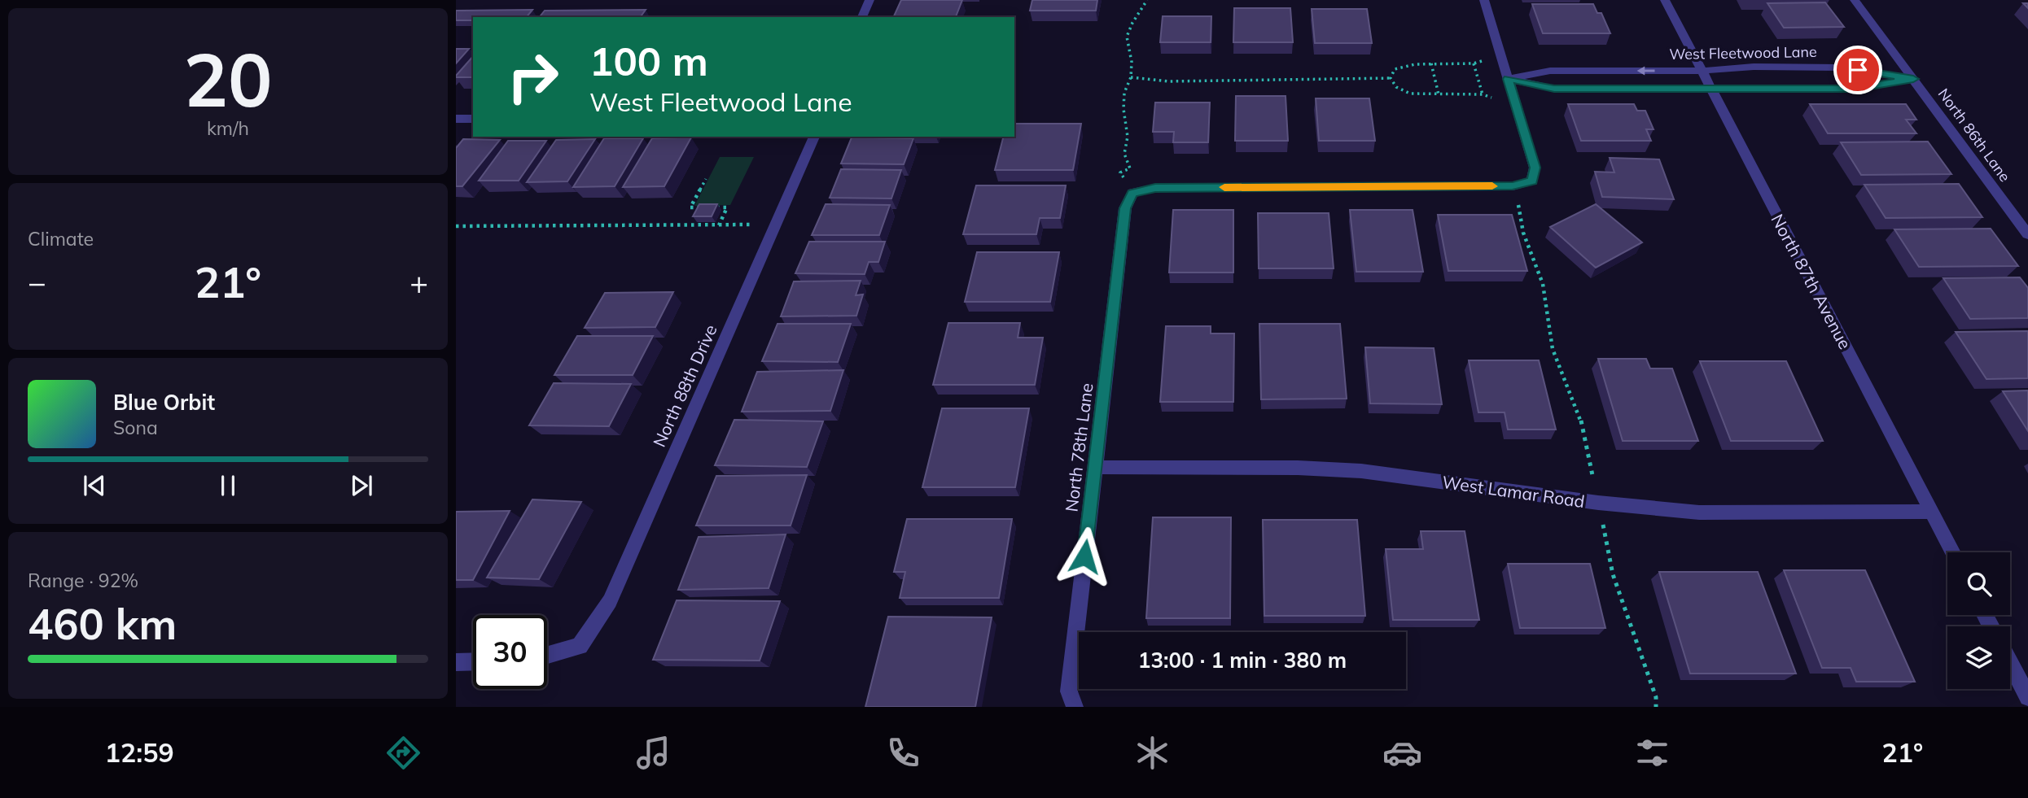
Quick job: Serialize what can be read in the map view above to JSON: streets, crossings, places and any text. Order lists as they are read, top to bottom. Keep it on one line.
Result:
{"streets":{"street":["West Fleetwood Lane","North 86th Lane","North 87th Avenue","North 88th Drive","North 78th Lane","West Lamar Road"]},"crossings":[["West Fleetwood Lane","North 86th Lane"],["West Fleetwood Lane","North 87th Avenue"],["North 87th Avenue","West Lamar Road"],["North 78th Lane","West Lamar Road"]],"page":{"tile":[["20","km/h"],"Climate",["Range · 92%","460 km"]],"turn":["100 m","West Fleetwood Lane"],"heat":["−","21°","+"],"song":["Blue Orbit","Sona"],"limit":"30","trip":"13:00 · 1 min · 380 m","tabs":["12:59","21°"]}}
